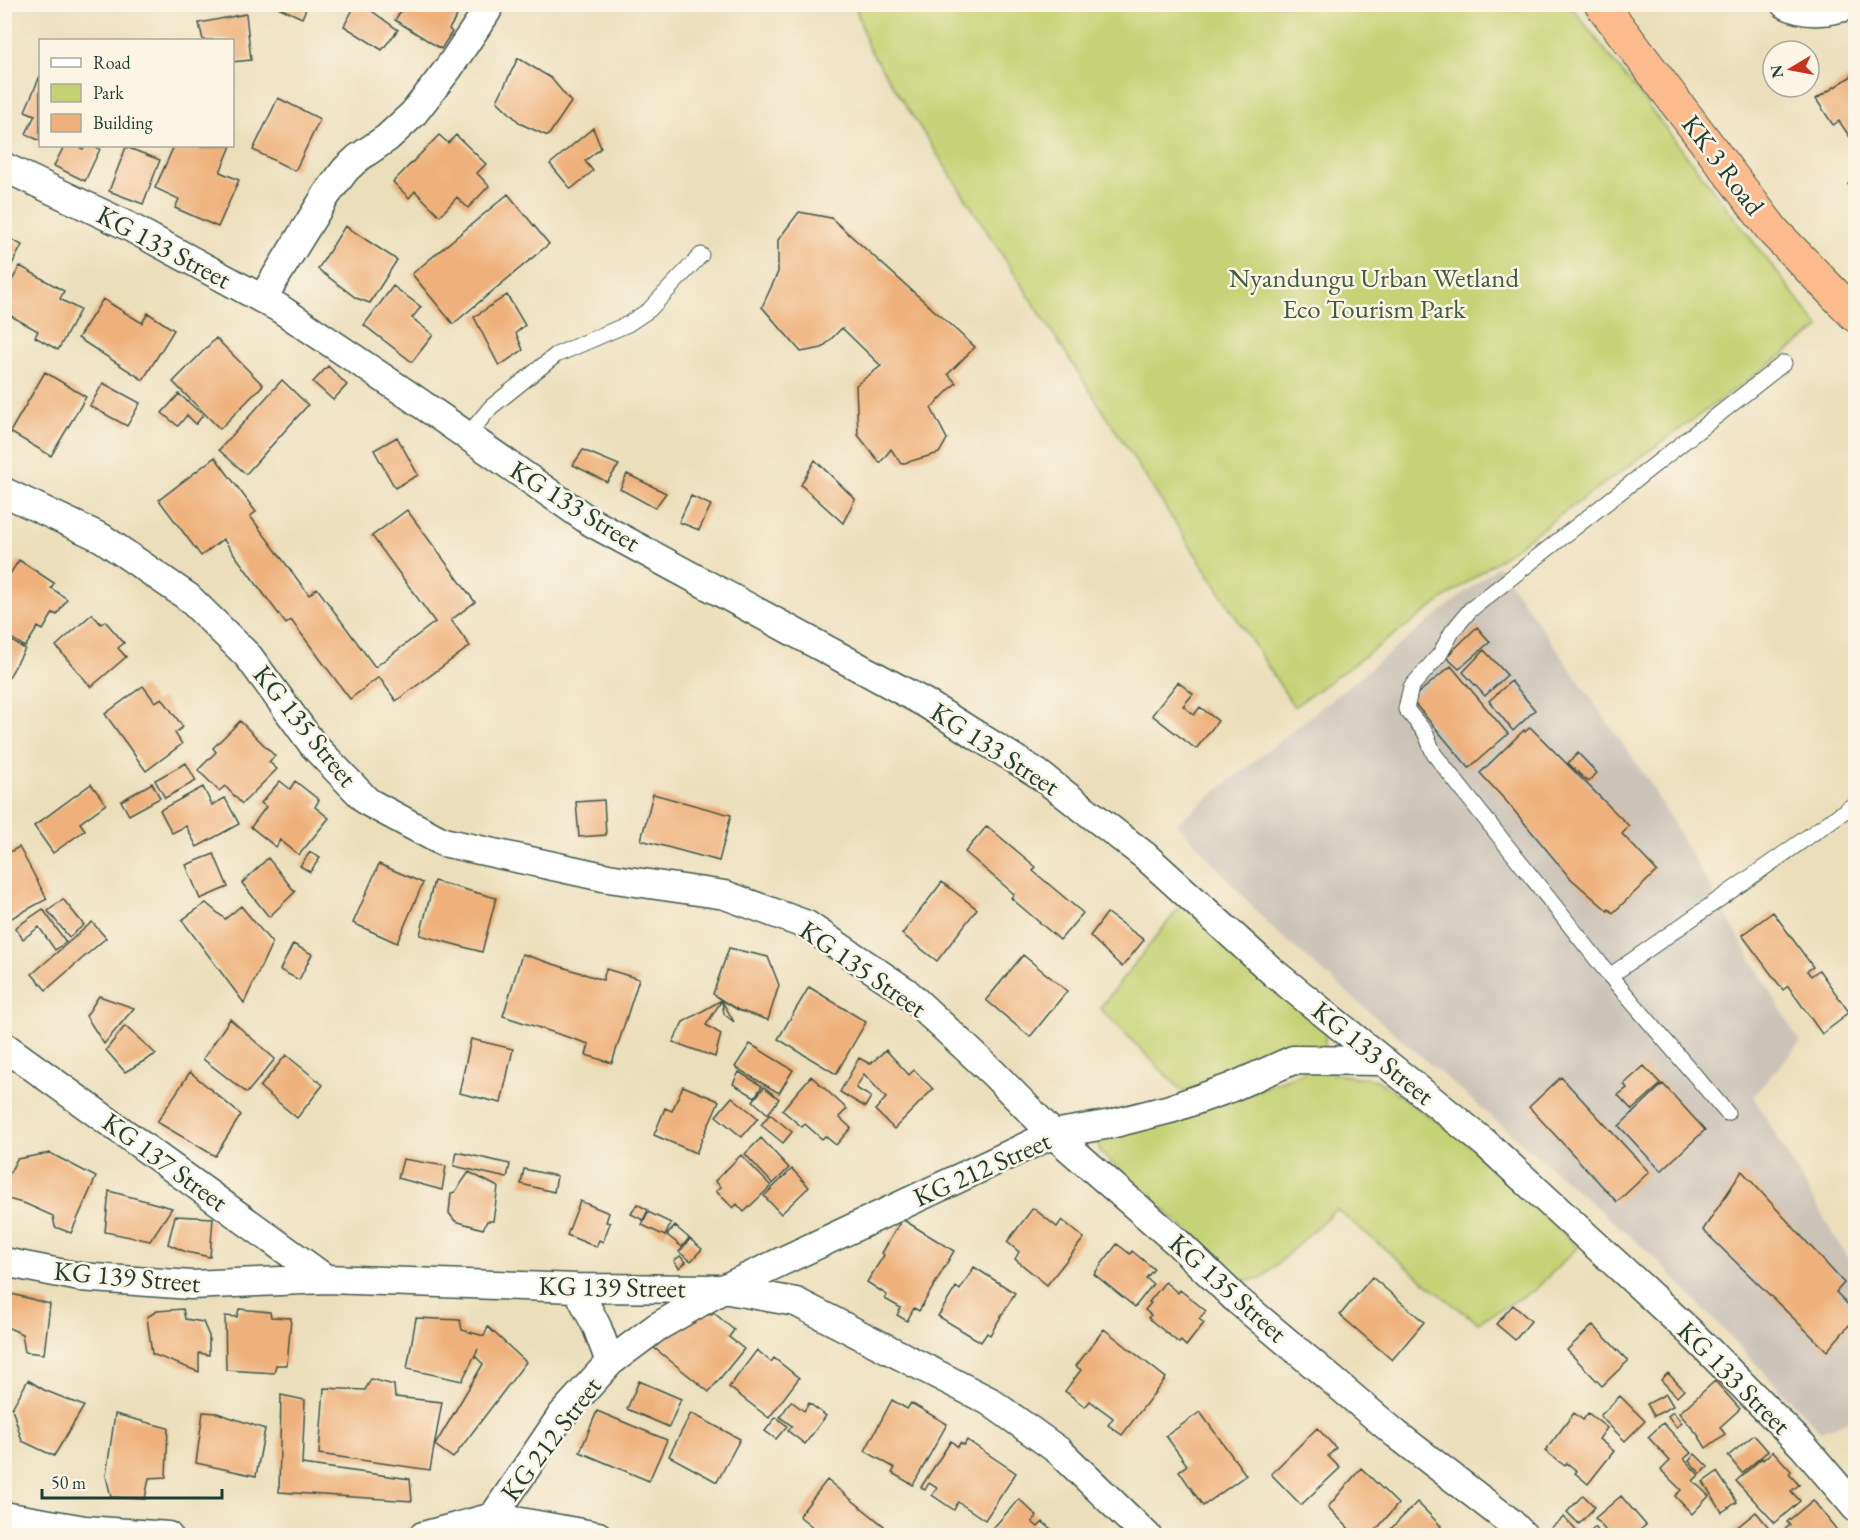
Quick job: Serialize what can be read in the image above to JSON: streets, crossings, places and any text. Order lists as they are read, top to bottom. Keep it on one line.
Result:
{"streets":{"highway":["KK 3 Road"],"street":["KG 133 Street","KG 135 Street","KG 137 Street","KG 212 Street","KG 139 Street"]},"crossings":[["KG 133 Street","KG 212 Street"],["KG 135 Street","KG 212 Street"],["KG 137 Street","KG 139 Street"],["KG 212 Street","KG 139 Street"]],"parks":["Nyandungu Urban Wetland Eco Tourism Park"],"legend":["Road","Park","Building"],"scale_bar":"50 m","north":"left"}
